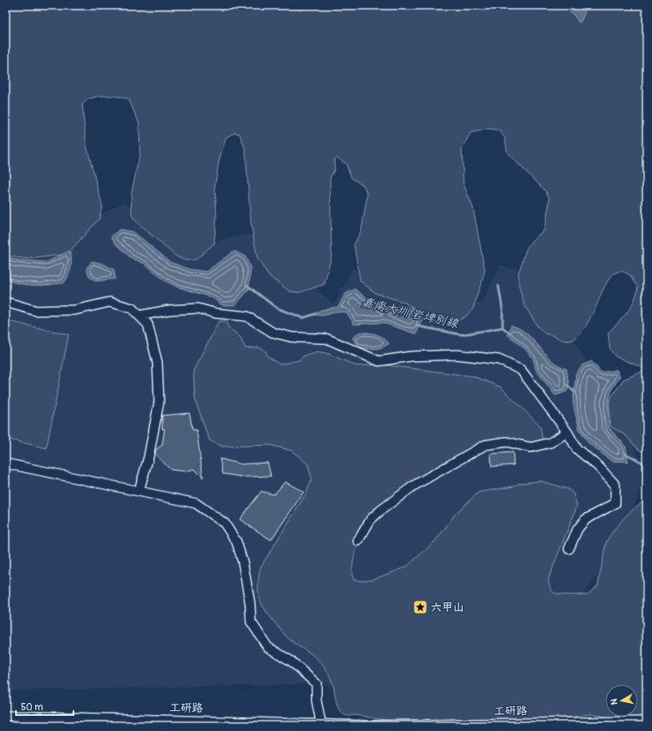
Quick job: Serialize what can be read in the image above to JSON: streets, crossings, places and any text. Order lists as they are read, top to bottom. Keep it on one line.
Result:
{"streets":{"street":["工研路"]},"water":["嘉南大圳 岩埤別線"],"places":{"place":["六甲山"]},"scale_bar":"50 m","north":"left"}
